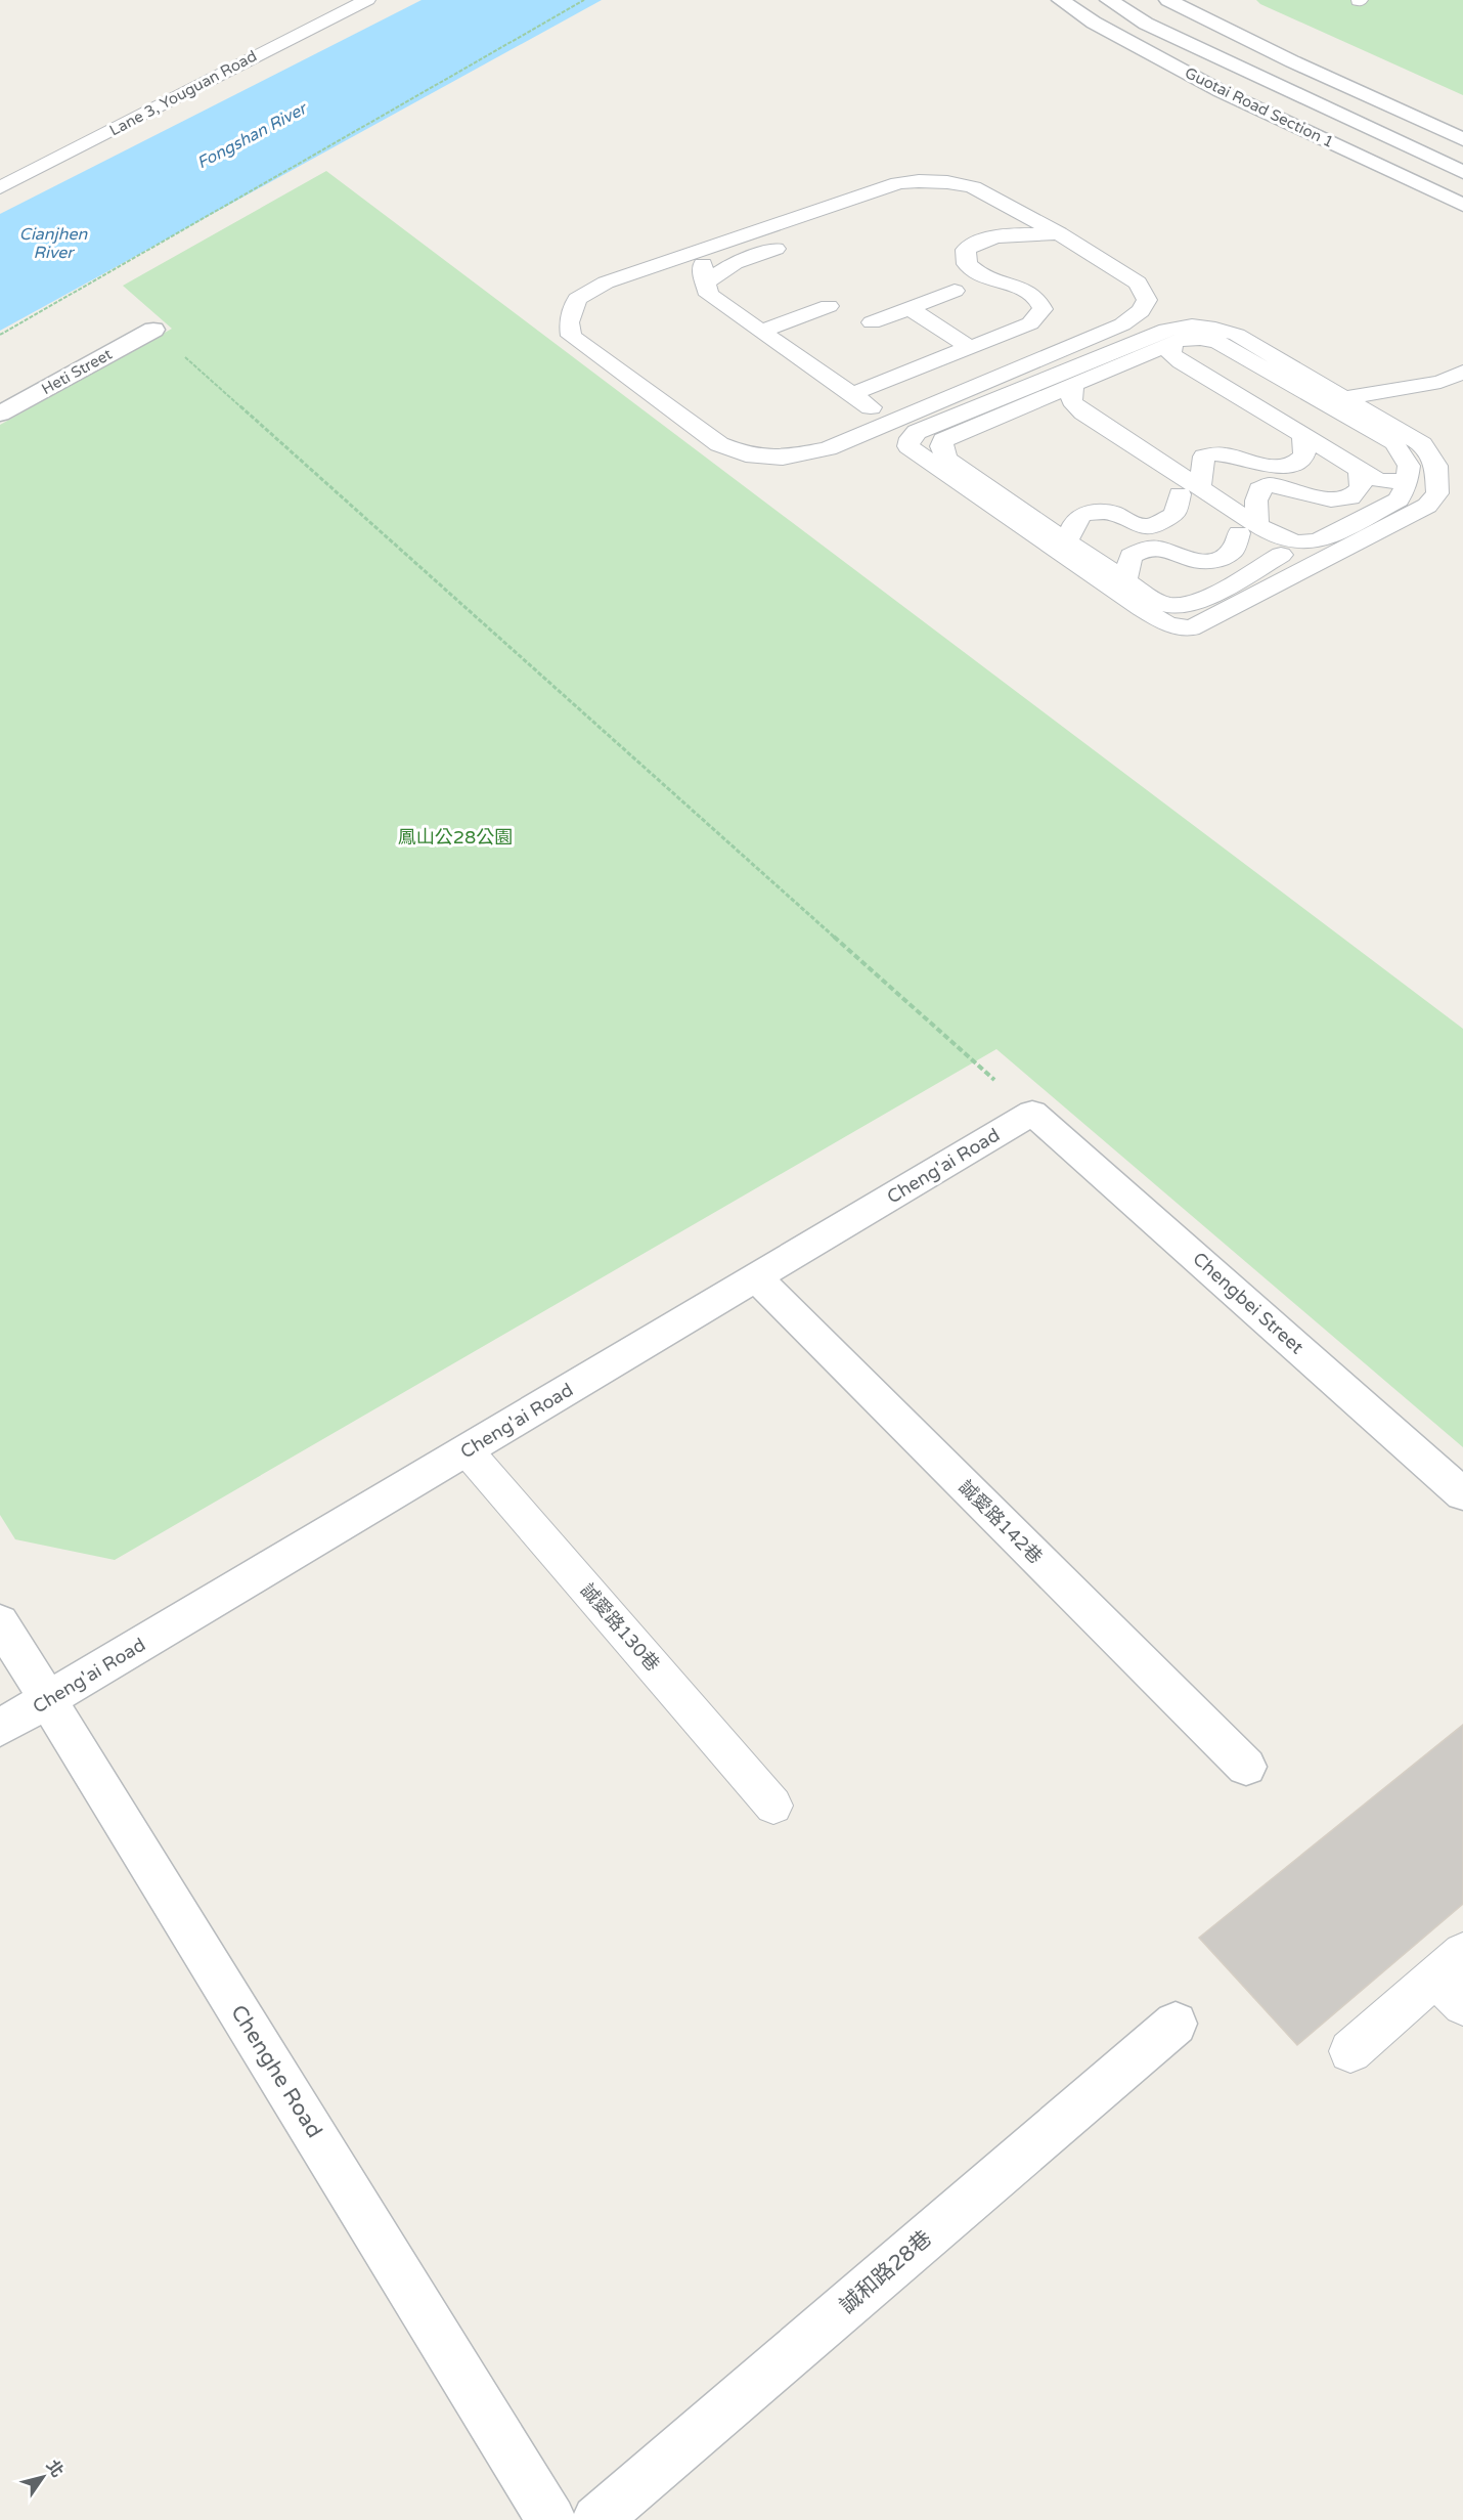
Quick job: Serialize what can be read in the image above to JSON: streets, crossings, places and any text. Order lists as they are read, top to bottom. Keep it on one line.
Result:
{"streets":{"street":["Guotai Road Section 1","Heti Street","Cheng'ai Road","Chengbei Street","誠愛路142巷","Chenghe Road","誠和路28巷"],"lane":["Lane 3, Youguan Road","誠愛路130巷"]},"crossings":[["Cheng'ai Road","Chengbei Street"],["Cheng'ai Road","誠愛路142巷"],["Cheng'ai Road","誠愛路130巷"],["Cheng'ai Road","Chenghe Road"]],"water":["Fongshan River","Cianjhen River"],"parks":["鳳山公28公園"],"north":"top right"}
